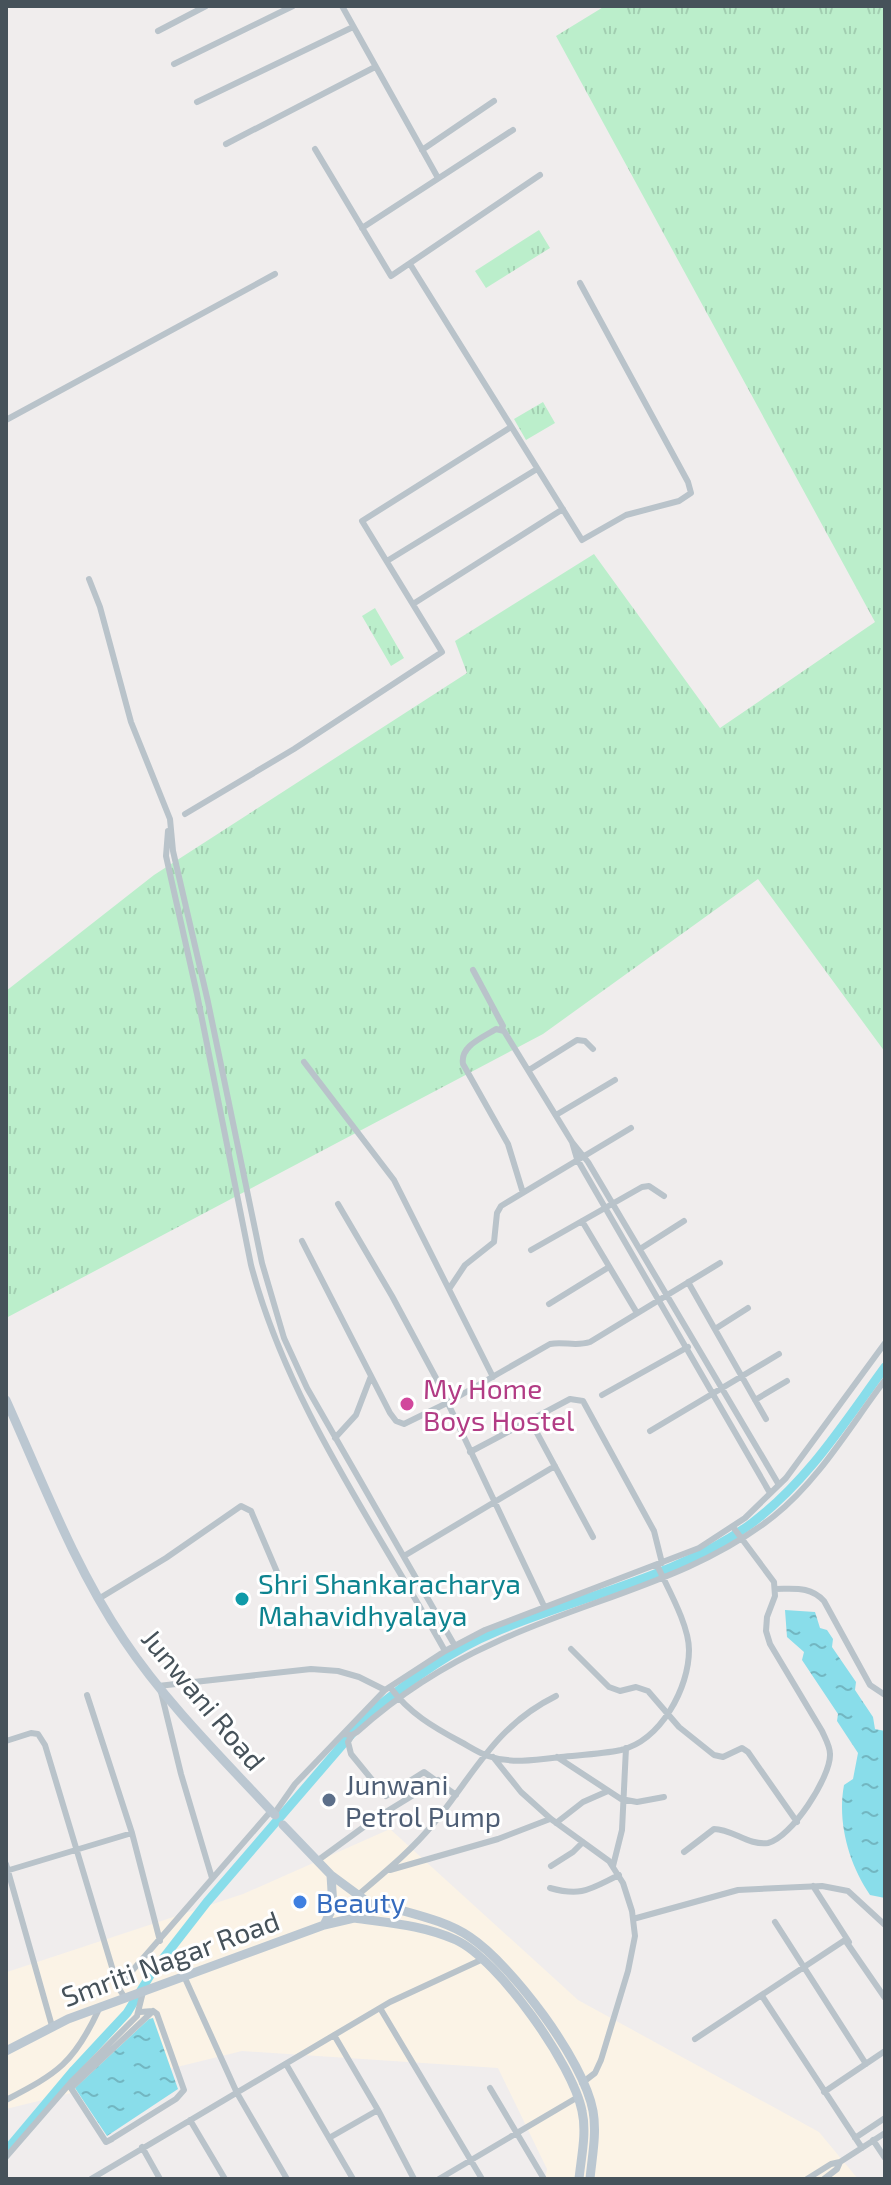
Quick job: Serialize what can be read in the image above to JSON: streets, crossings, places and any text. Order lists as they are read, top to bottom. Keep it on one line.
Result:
{"streets":{"main road":["Junwani Road","Smriti Nagar Road"]},"crossings":[["Junwani Road","Smriti Nagar Road"]],"places":["My Home Boys Hostel","Shri Shankaracharya Mahavidhyalaya","Junwani Petrol Pump","Beauty"]}
